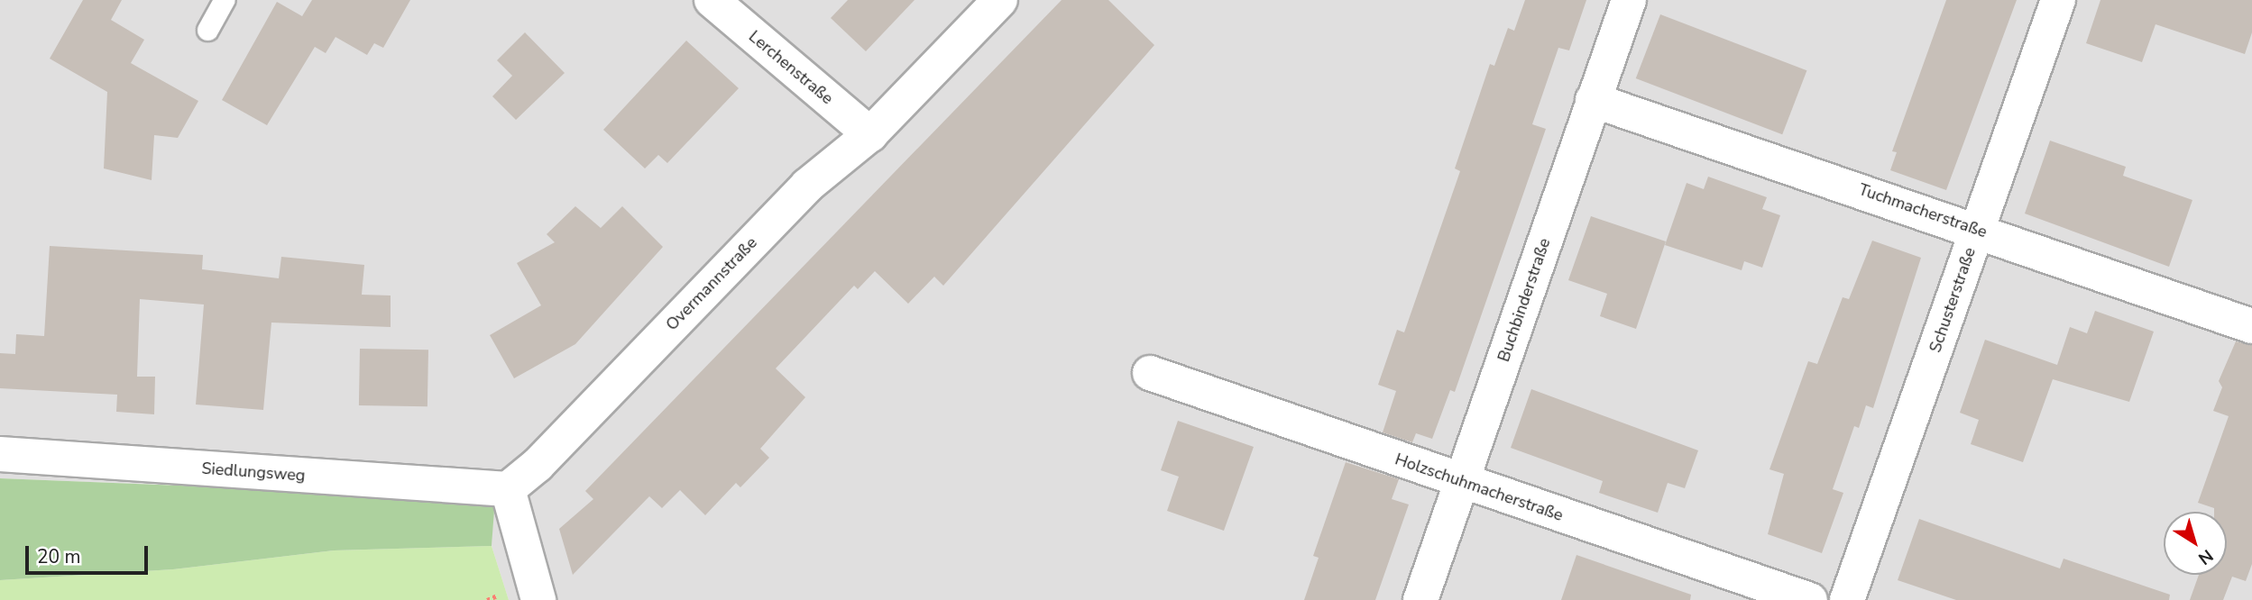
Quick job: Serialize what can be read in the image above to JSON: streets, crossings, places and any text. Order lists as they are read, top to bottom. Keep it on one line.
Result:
{"streets":{"street":["Lerchenstraße","Tuchmacherstraße","Overmannstraße","Buchbinderstraße","Schusterstraße","Siedlungsweg","Holzschuhmacherstraße"]},"crossings":[["Lerchenstraße","Overmannstraße"],["Tuchmacherstraße","Buchbinderstraße"],["Tuchmacherstraße","Schusterstraße"],["Overmannstraße","Siedlungsweg"],["Buchbinderstraße","Holzschuhmacherstraße"]],"scale_bar":"20 m","north":"bottom right"}
